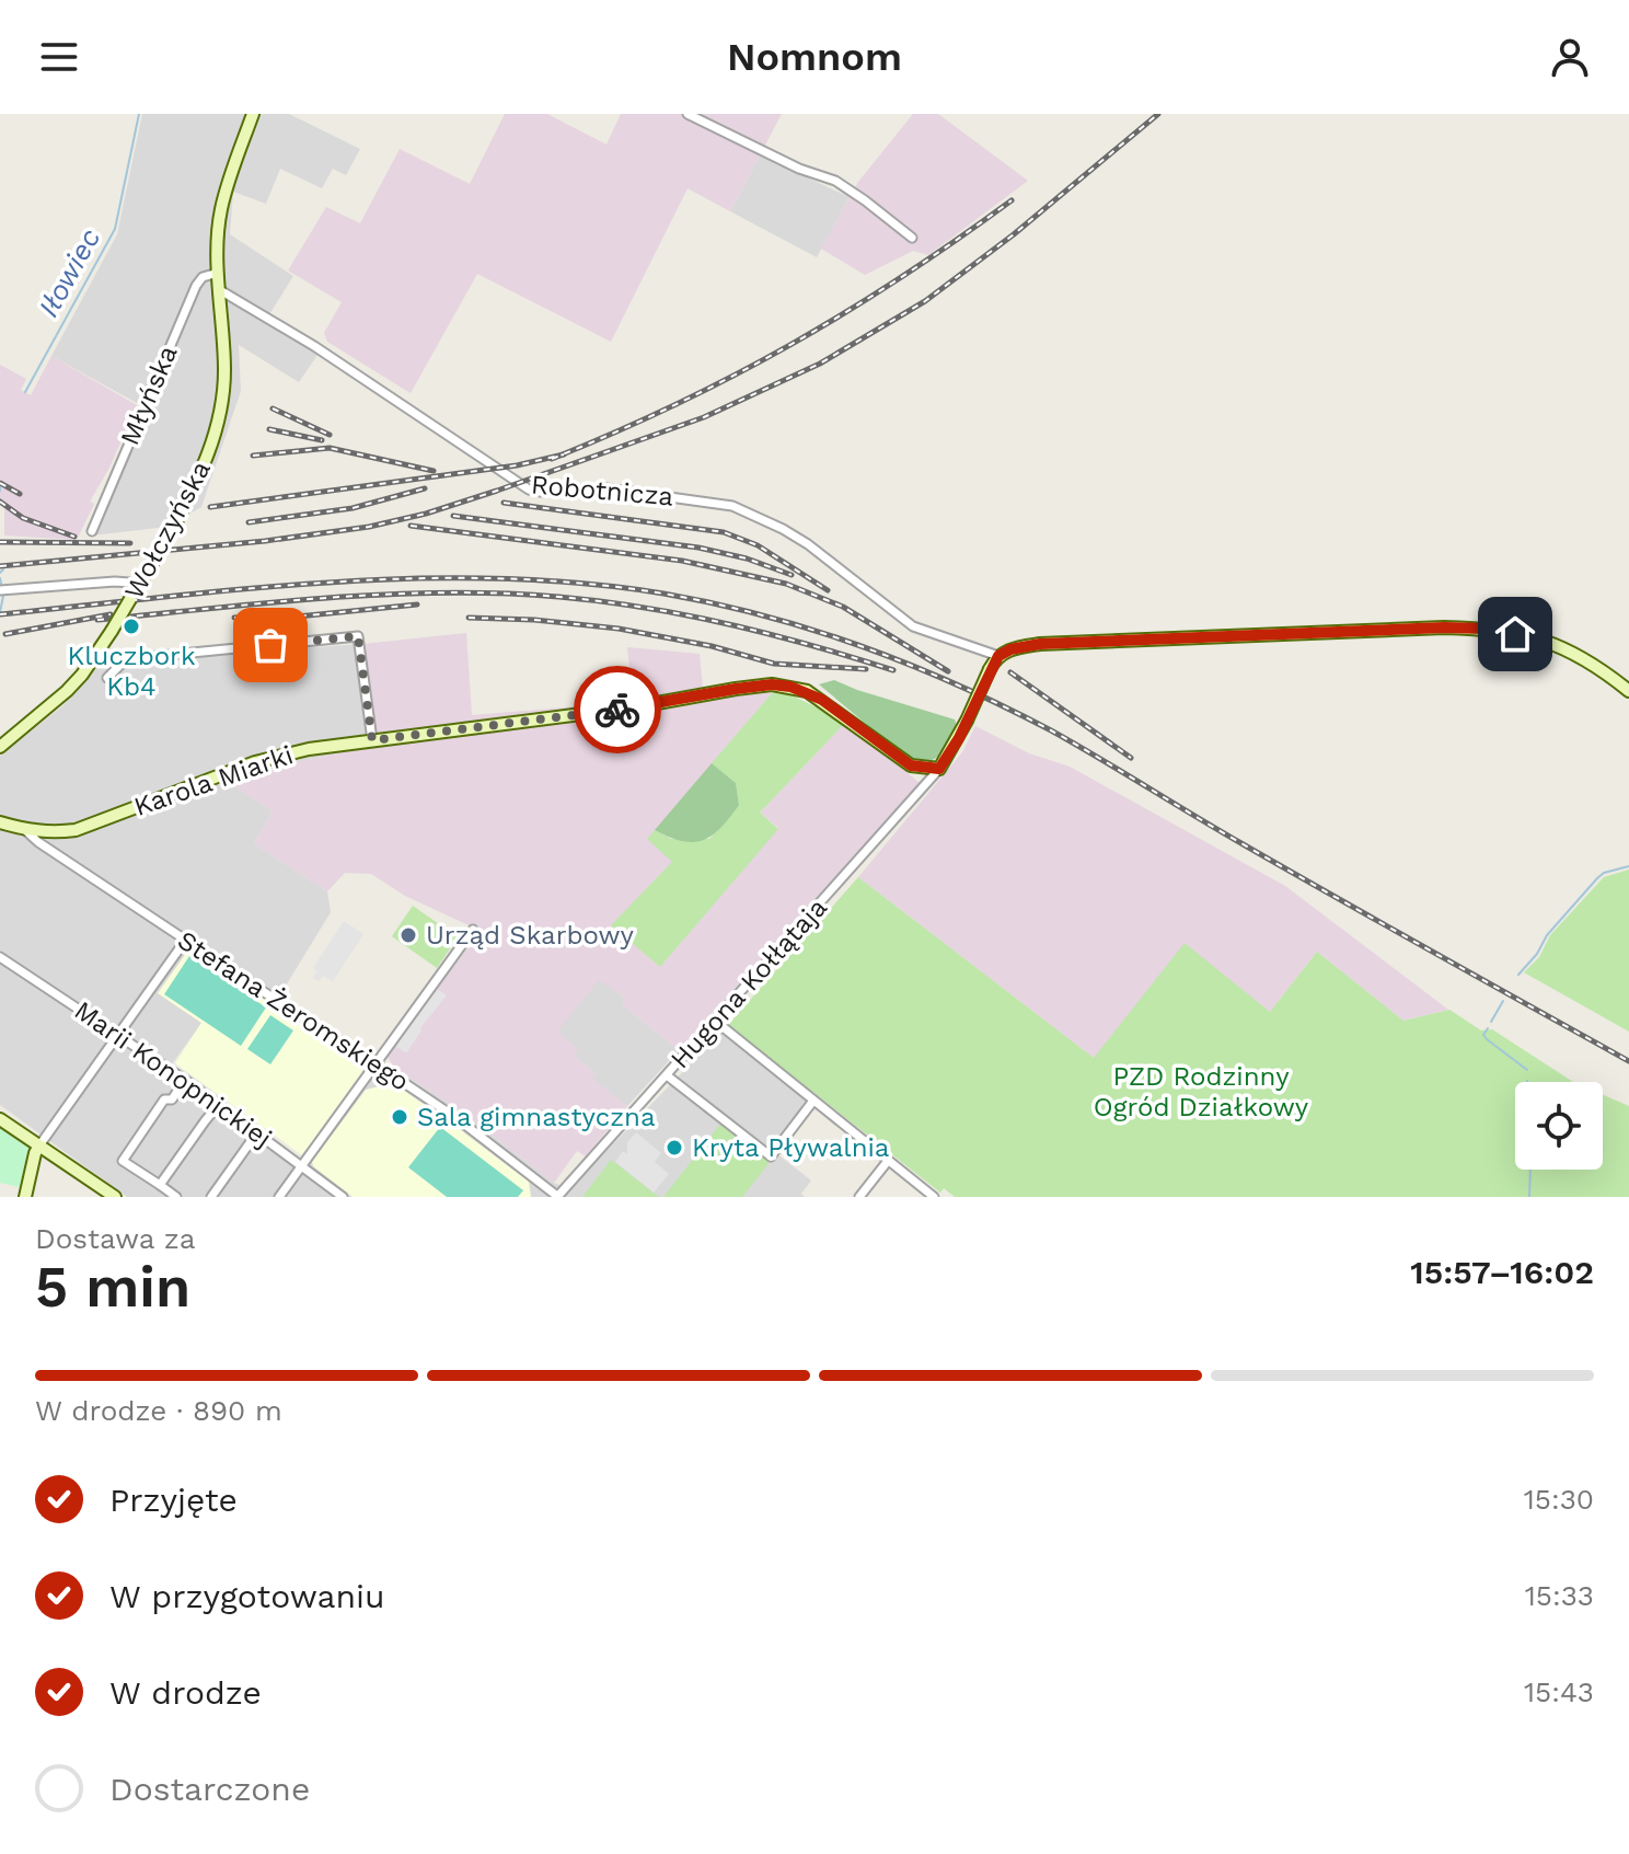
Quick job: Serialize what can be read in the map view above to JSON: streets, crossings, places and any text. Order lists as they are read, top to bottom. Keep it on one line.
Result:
{"streets":{"street":["Młyńska","Robotnicza","Wołczyńska","Karola Miarki","Hugona Kołłątaja","Stefana Żeromskiego","Marii Konopnickiej"]},"crossings":[["Młyńska","Wołczyńska"],["Robotnicza","Wołczyńska"],["Karola Miarki","Hugona Kołłątaja"],["Karola Miarki","Stefana Żeromskiego"],["Hugona Kołłątaja","Stefana Żeromskiego"]],"water":["Iłowiec"],"parks":["PZD Rodzinny Ogród Działkowy"],"places":["Kluczbork Kb4","Urząd Skarbowy","Sala gimnastyczna","Kryta Pływalnia"],"page":{"header":"Nomnom","heading":["5 min","Dostawa za","15:57–16:02"],"bar":"W drodze · 890 m","list":[["Przyjęte","15:30"],["W przygotowaniu","15:33"],["W drodze","15:43"],"Dostarczone"]}}
